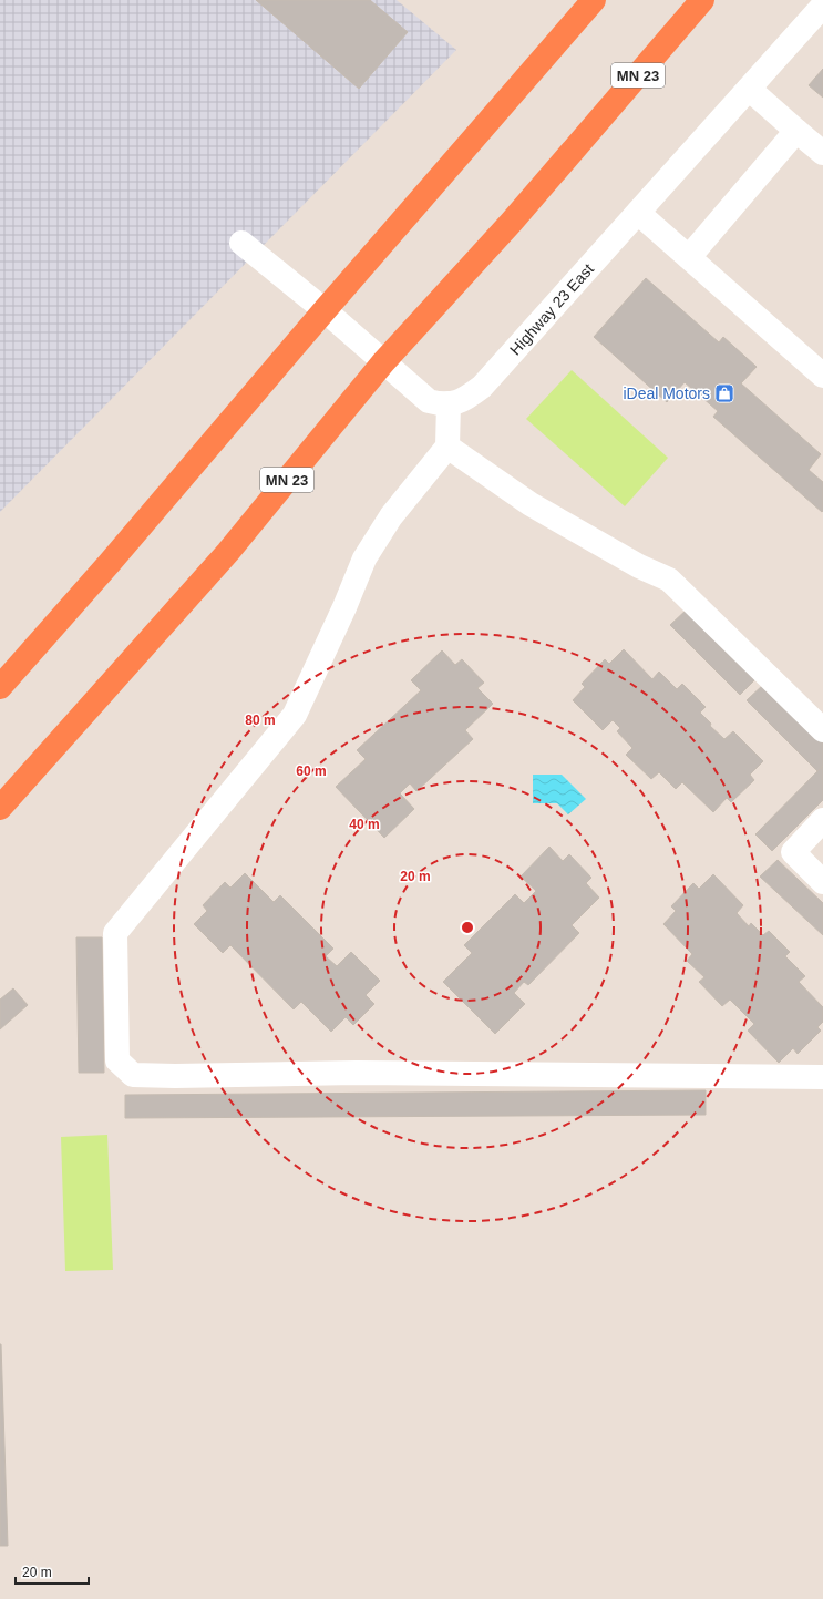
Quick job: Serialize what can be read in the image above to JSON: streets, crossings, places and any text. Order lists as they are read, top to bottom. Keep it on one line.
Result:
{"streets":{"highway":["MN 23"],"street":["Highway 23 East"]},"places":{"shop":["iDeal Motors"]},"scale_bar":"20 m","rings":["80 m","60 m","40 m","20 m"]}
